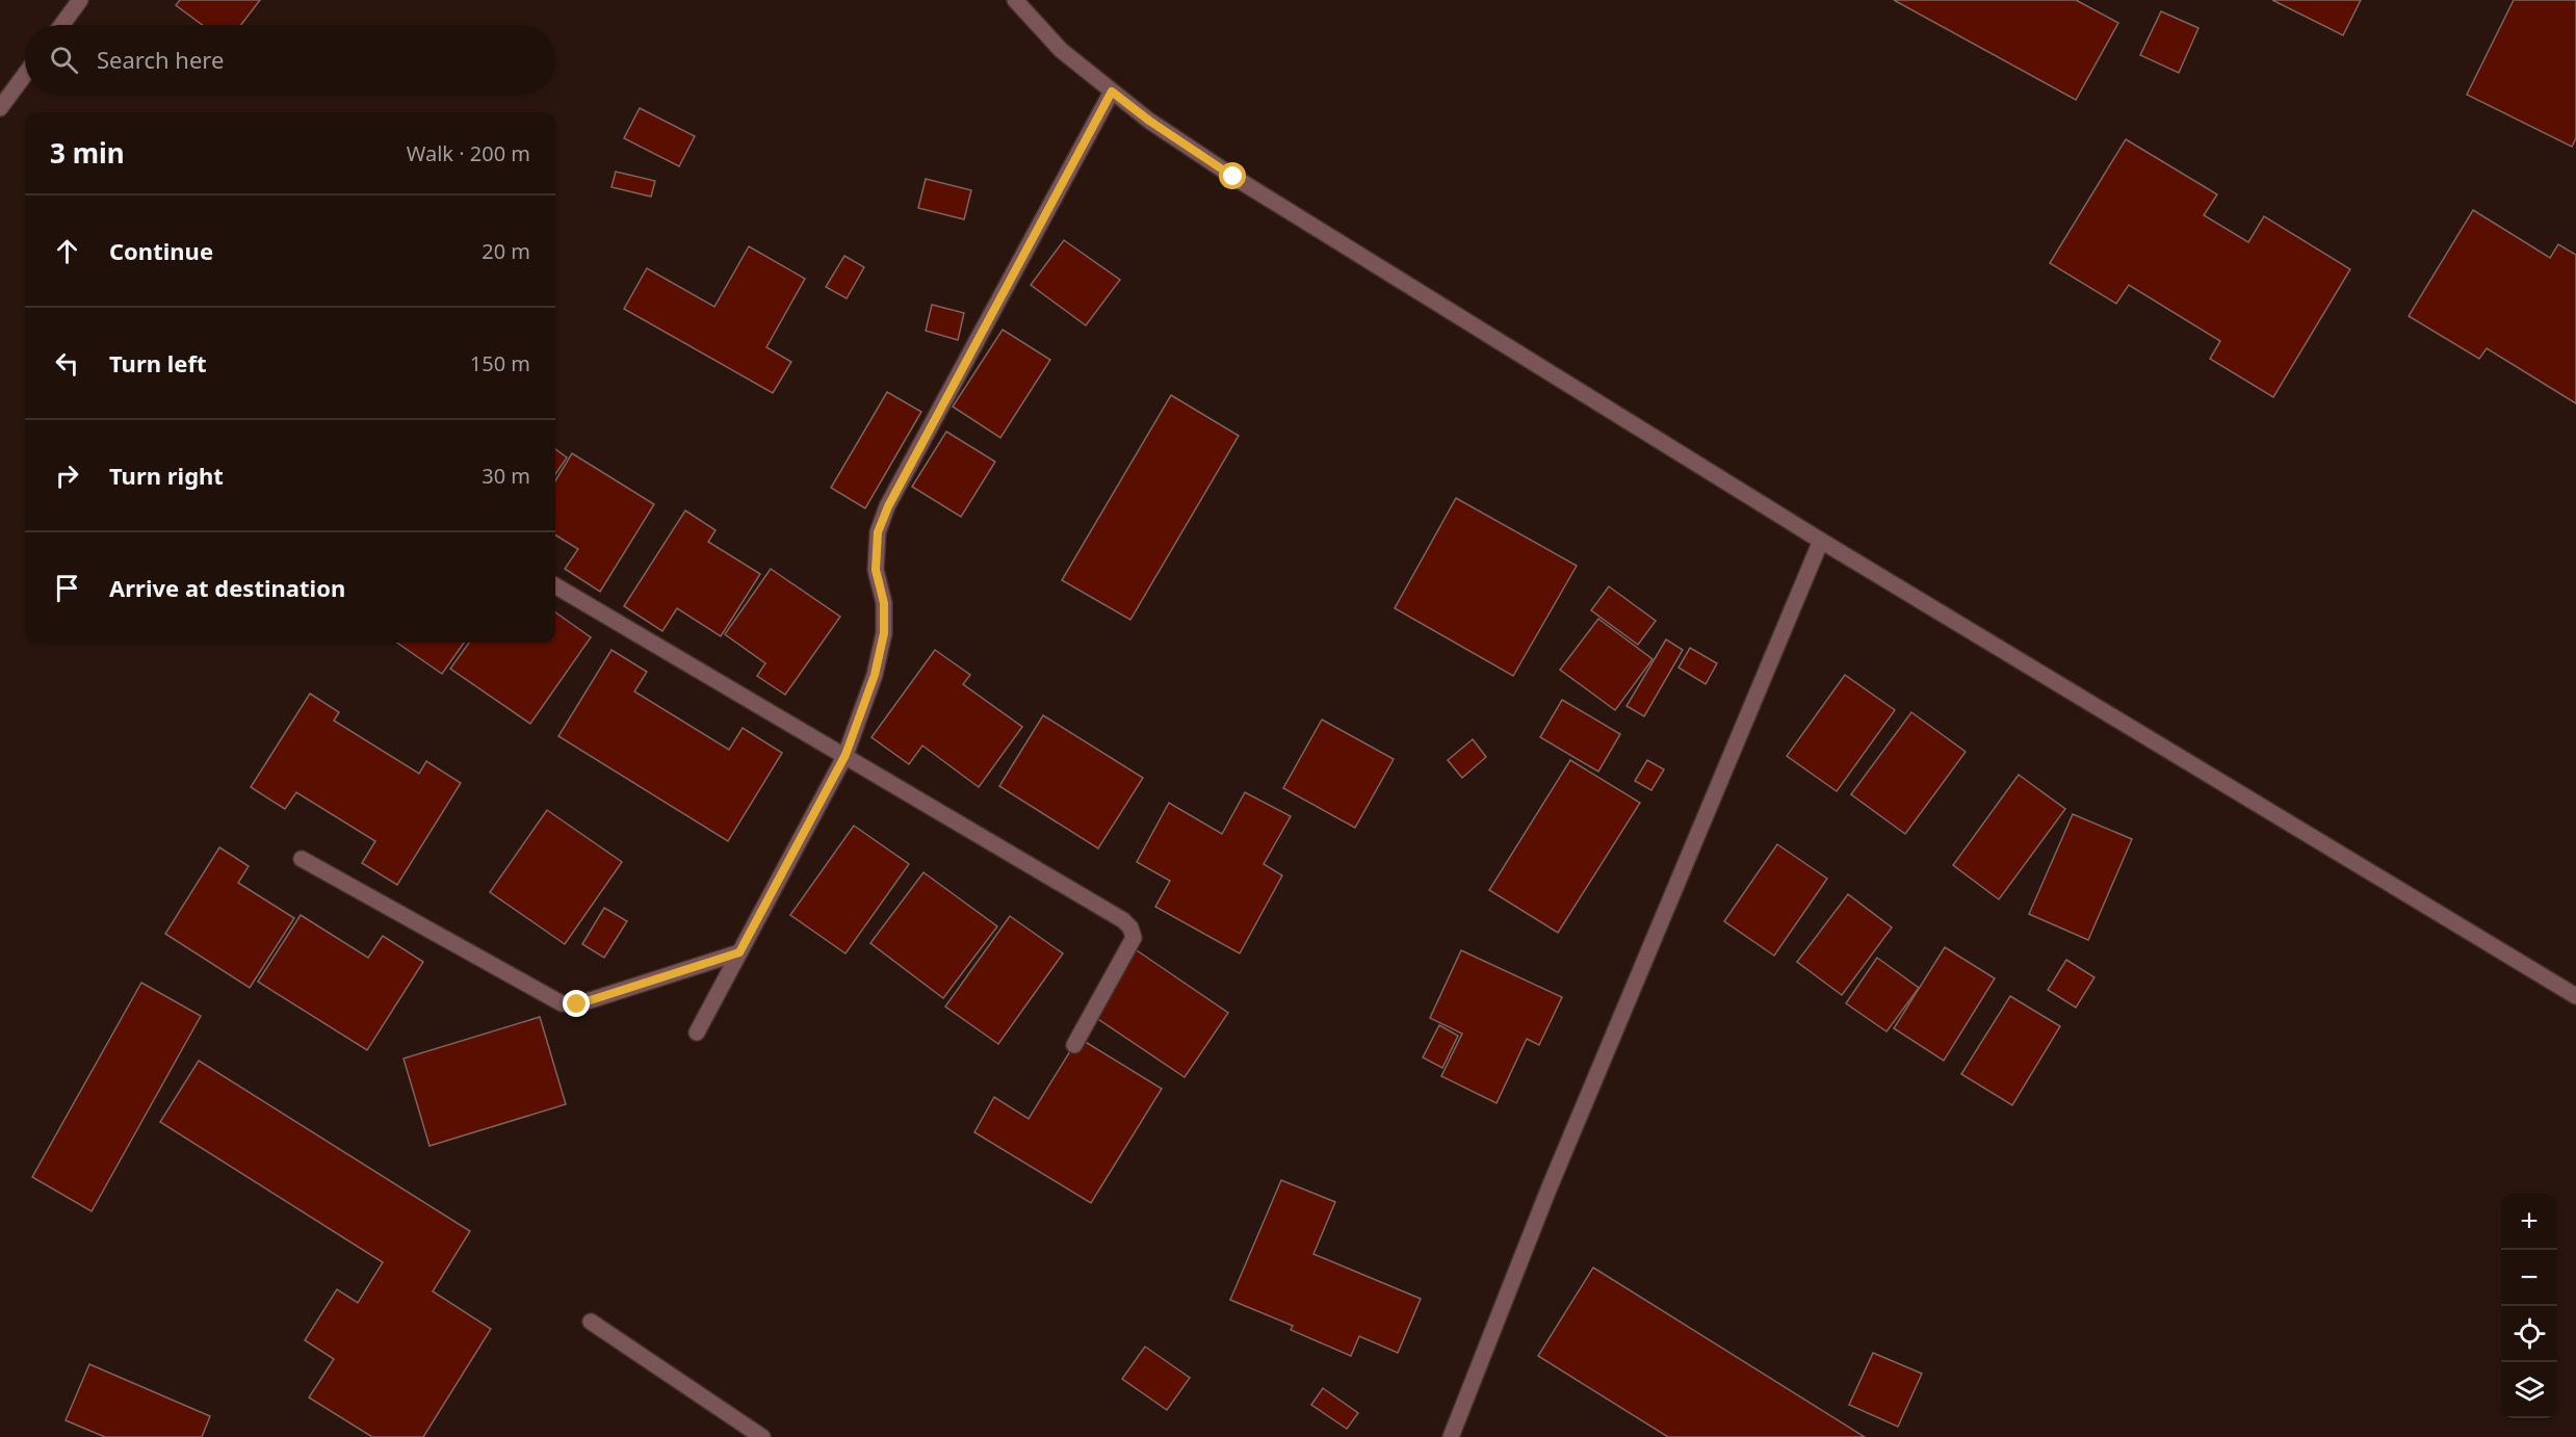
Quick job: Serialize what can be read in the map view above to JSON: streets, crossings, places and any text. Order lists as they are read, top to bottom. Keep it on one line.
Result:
{"page":{"search":"Search here","heading":["3 min","Walk · 200 m"],"list":[["Continue","20 m"],["Turn left","150 m"],["Turn right","30 m"],"Arrive at destination"],"map_buttons":["+","−"]}}
